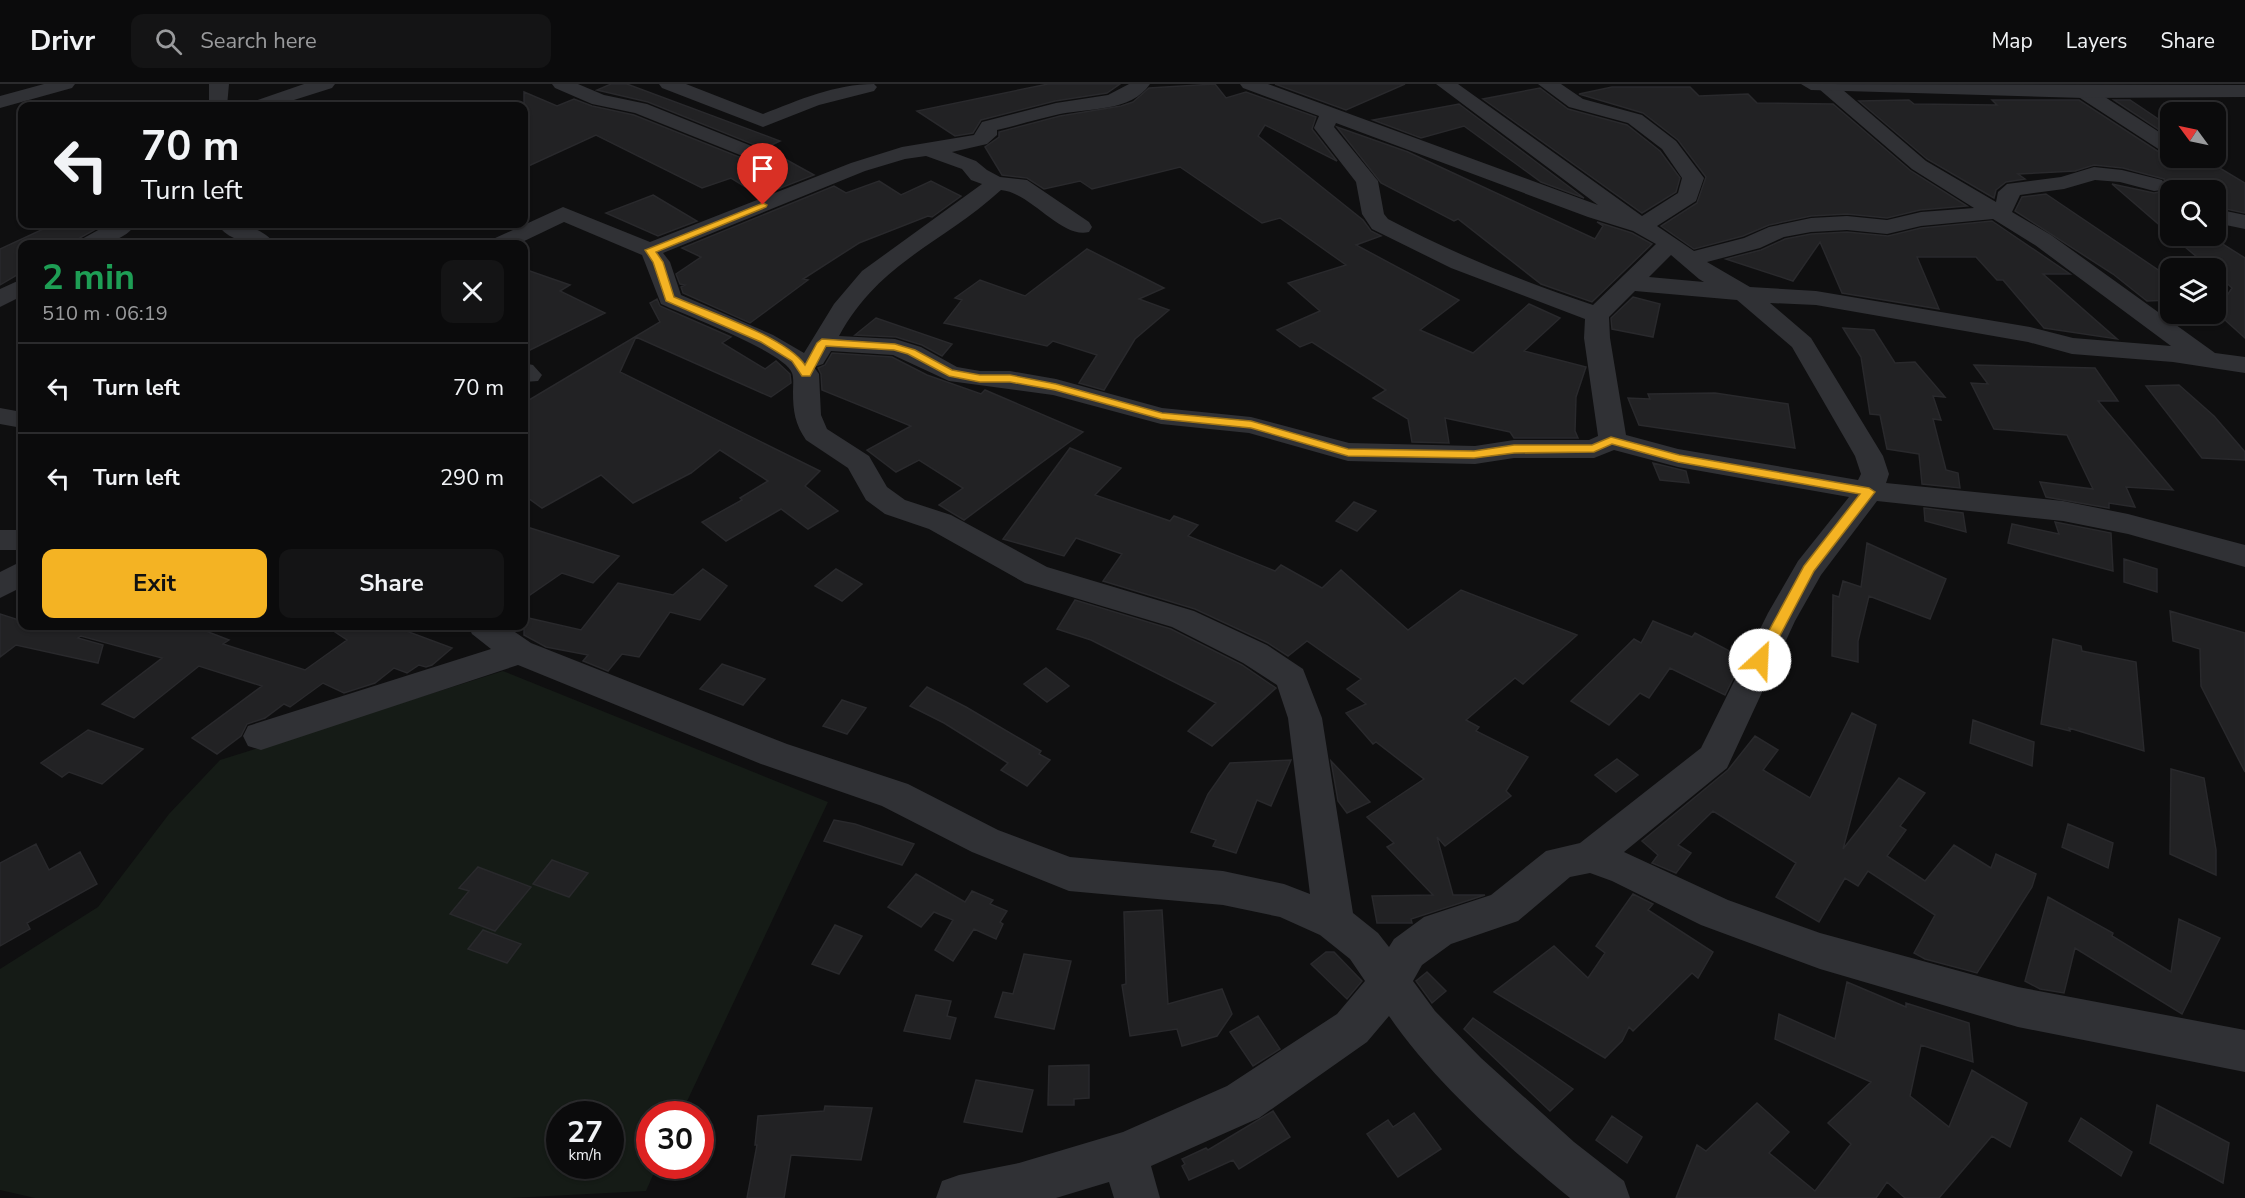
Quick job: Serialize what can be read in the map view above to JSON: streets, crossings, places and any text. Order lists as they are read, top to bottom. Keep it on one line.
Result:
{"north":"top left","page":{"header":"Drivr","search":"Search here","nav":["Map","Layers","Share"],"turn":["70 m","Turn left"],"heading":["2 min","510 m · 06:19"],"list":[{"name":"Turn left","value":"70 m"},{"name":"Turn left","value":"290 m"}],"buttons":["Exit","Share"],"speed":"27 km/h","limit":"30"}}
